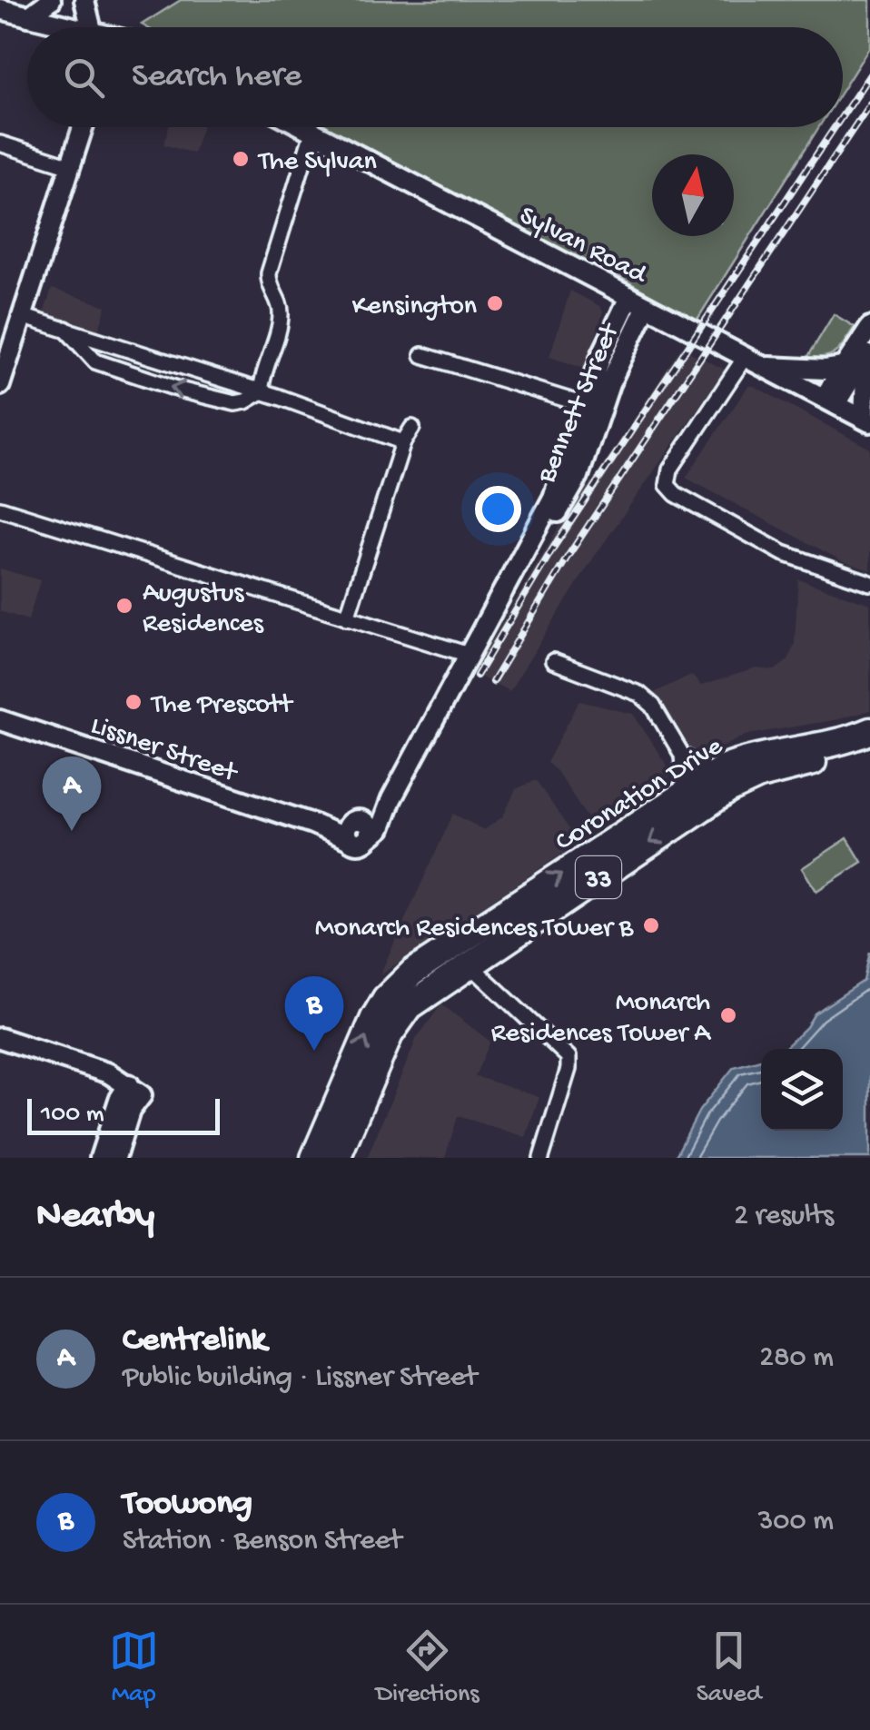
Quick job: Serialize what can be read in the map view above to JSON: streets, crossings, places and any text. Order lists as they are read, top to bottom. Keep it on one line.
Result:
{"streets":{"highway":["Coronation Drive","33"],"street":["Sylvan Road","Bennett Street","Lissner Street"]},"crossings":[["Sylvan Road","Bennett Street"],["Bennett Street","Lissner Street"],["Coronation Drive","33"]],"places":["The Sylvan","Kensington","Augustus Residences","The Prescott","Monarch Residences Tower B","Monarch Residences Tower A"],"scale_bar":"100 m","north":"top","page":{"search":"Search here","pins":["A","B"],"scale":"100 m","heading":["Nearby","2 results"],"list":[{"mark":"A","name":"Centrelink","note":"Public building · Lissner Street","value":"280 m"},{"mark":"B","name":"Toowong","note":"Station · Benson Street","value":"300 m"}],"nav":["Map","Directions","Saved"]}}
